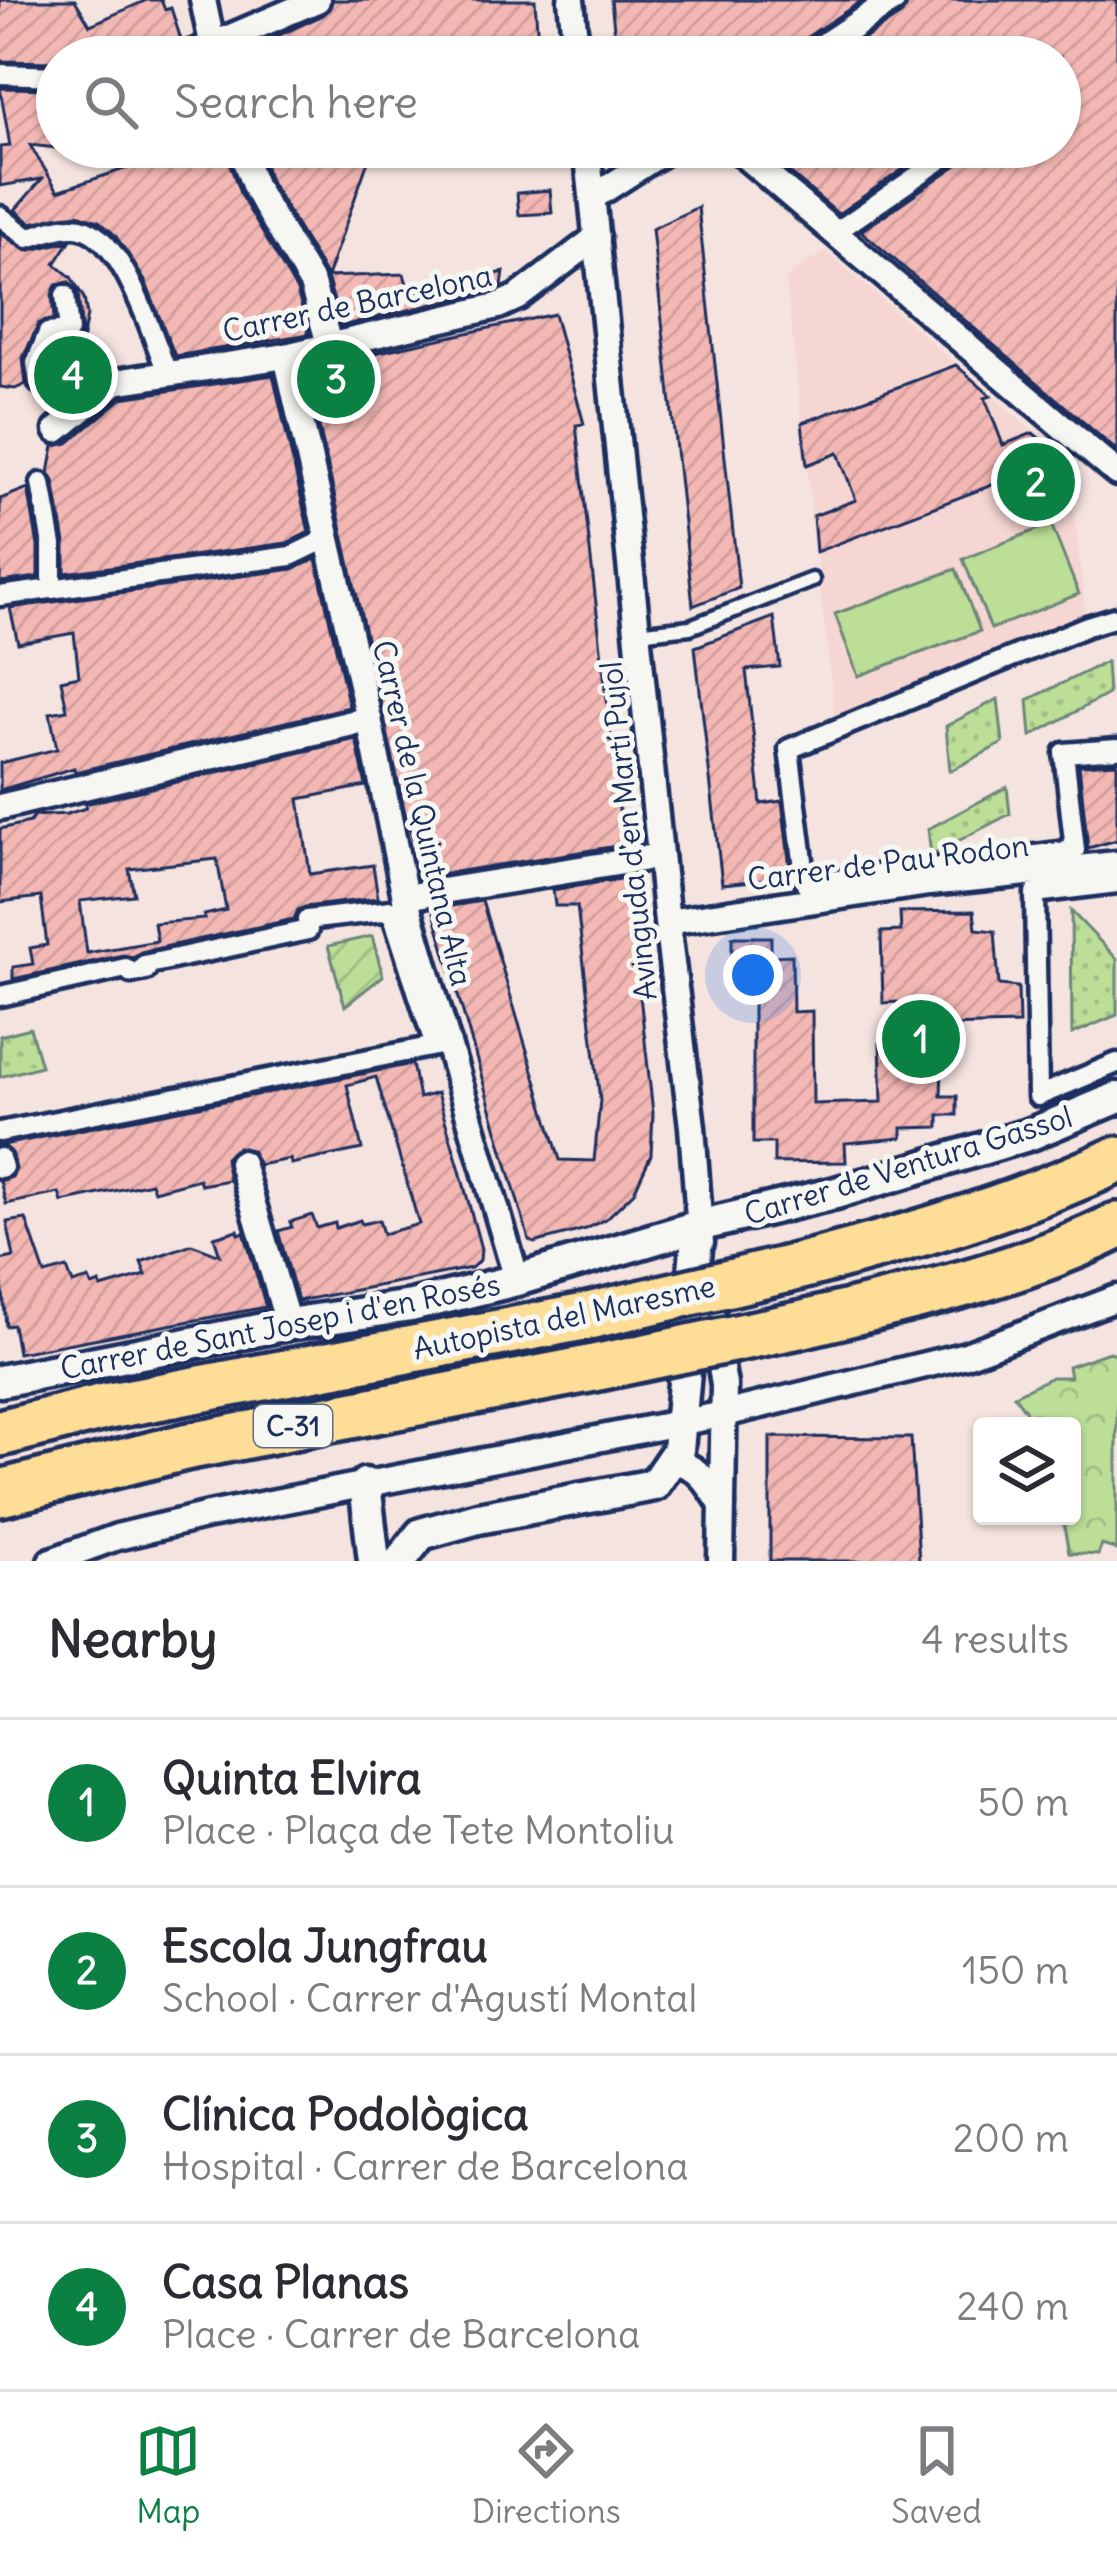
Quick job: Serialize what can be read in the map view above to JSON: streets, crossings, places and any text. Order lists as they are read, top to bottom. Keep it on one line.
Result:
{"streets":{"highway":["Autopista del Maresme","C-31"],"street":["Carrer de Barcelona","Carrer de la Quintana Alta","Avinguda d'en Martí Pujol","Carrer de Pau Rodon","Carrer de Ventura Gassol","Carrer de Sant Josep i d'en Rosés"]},"crossings":[["Carrer de Barcelona","Carrer de la Quintana Alta"],["Carrer de Barcelona","Avinguda d'en Martí Pujol"],["Carrer de la Quintana Alta","Carrer de Sant Josep i d'en Rosés"],["Avinguda d'en Martí Pujol","Carrer de Pau Rodon"],["Avinguda d'en Martí Pujol","Carrer de Ventura Gassol"],["Avinguda d'en Martí Pujol","Carrer de Sant Josep i d'en Rosés"],["Carrer de Ventura Gassol","Carrer de Sant Josep i d'en Rosés"]],"page":{"search":"Search here","pins":["4","3","2","1"],"heading":["Nearby","4 results"],"list":[{"mark":"1","name":"Quinta Elvira","note":"Place · Plaça de Tete Montoliu","value":"50 m"},{"mark":"2","name":"Escola Jungfrau","note":"School · Carrer d'Agustí Montal","value":"150 m"},{"mark":"3","name":"Clínica Podològica","note":"Hospital · Carrer de Barcelona","value":"200 m"},{"mark":"4","name":"Casa Planas","note":"Place · Carrer de Barcelona","value":"240 m"}],"nav":["Map","Directions","Saved"]}}
